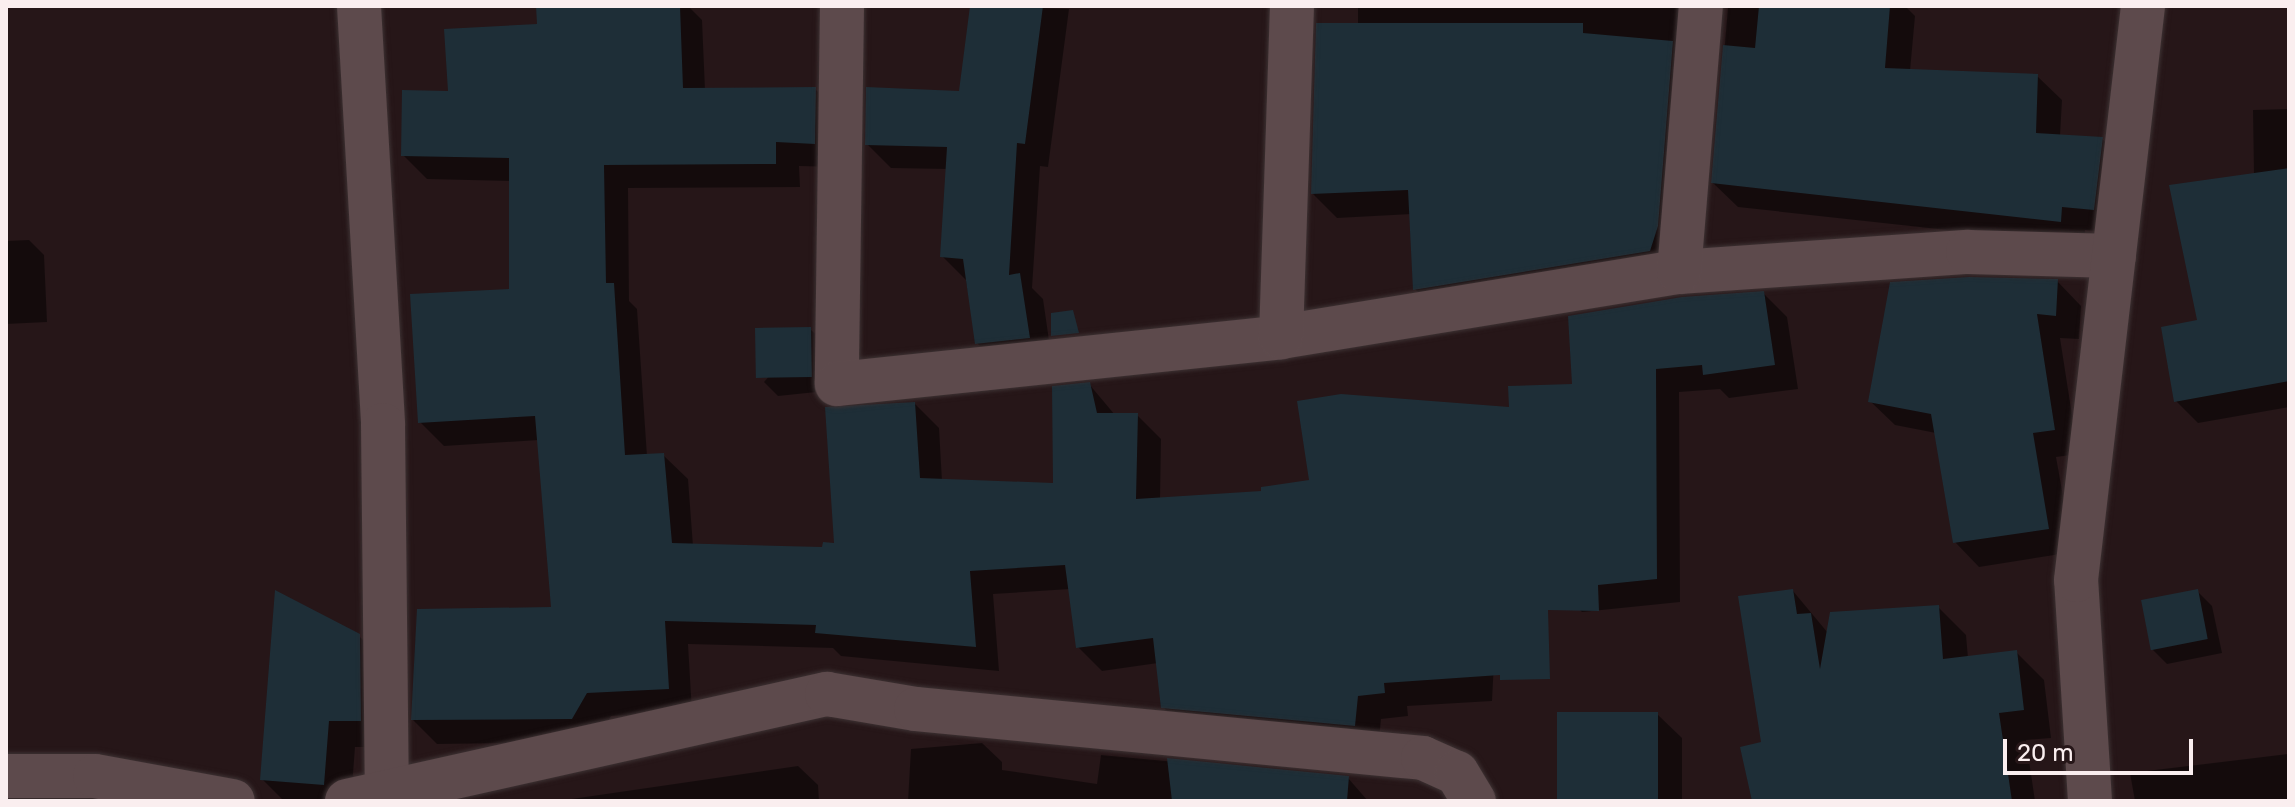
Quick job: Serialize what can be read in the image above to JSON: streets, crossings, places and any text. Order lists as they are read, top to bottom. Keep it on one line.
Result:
{"scale_bar":"20 m"}
